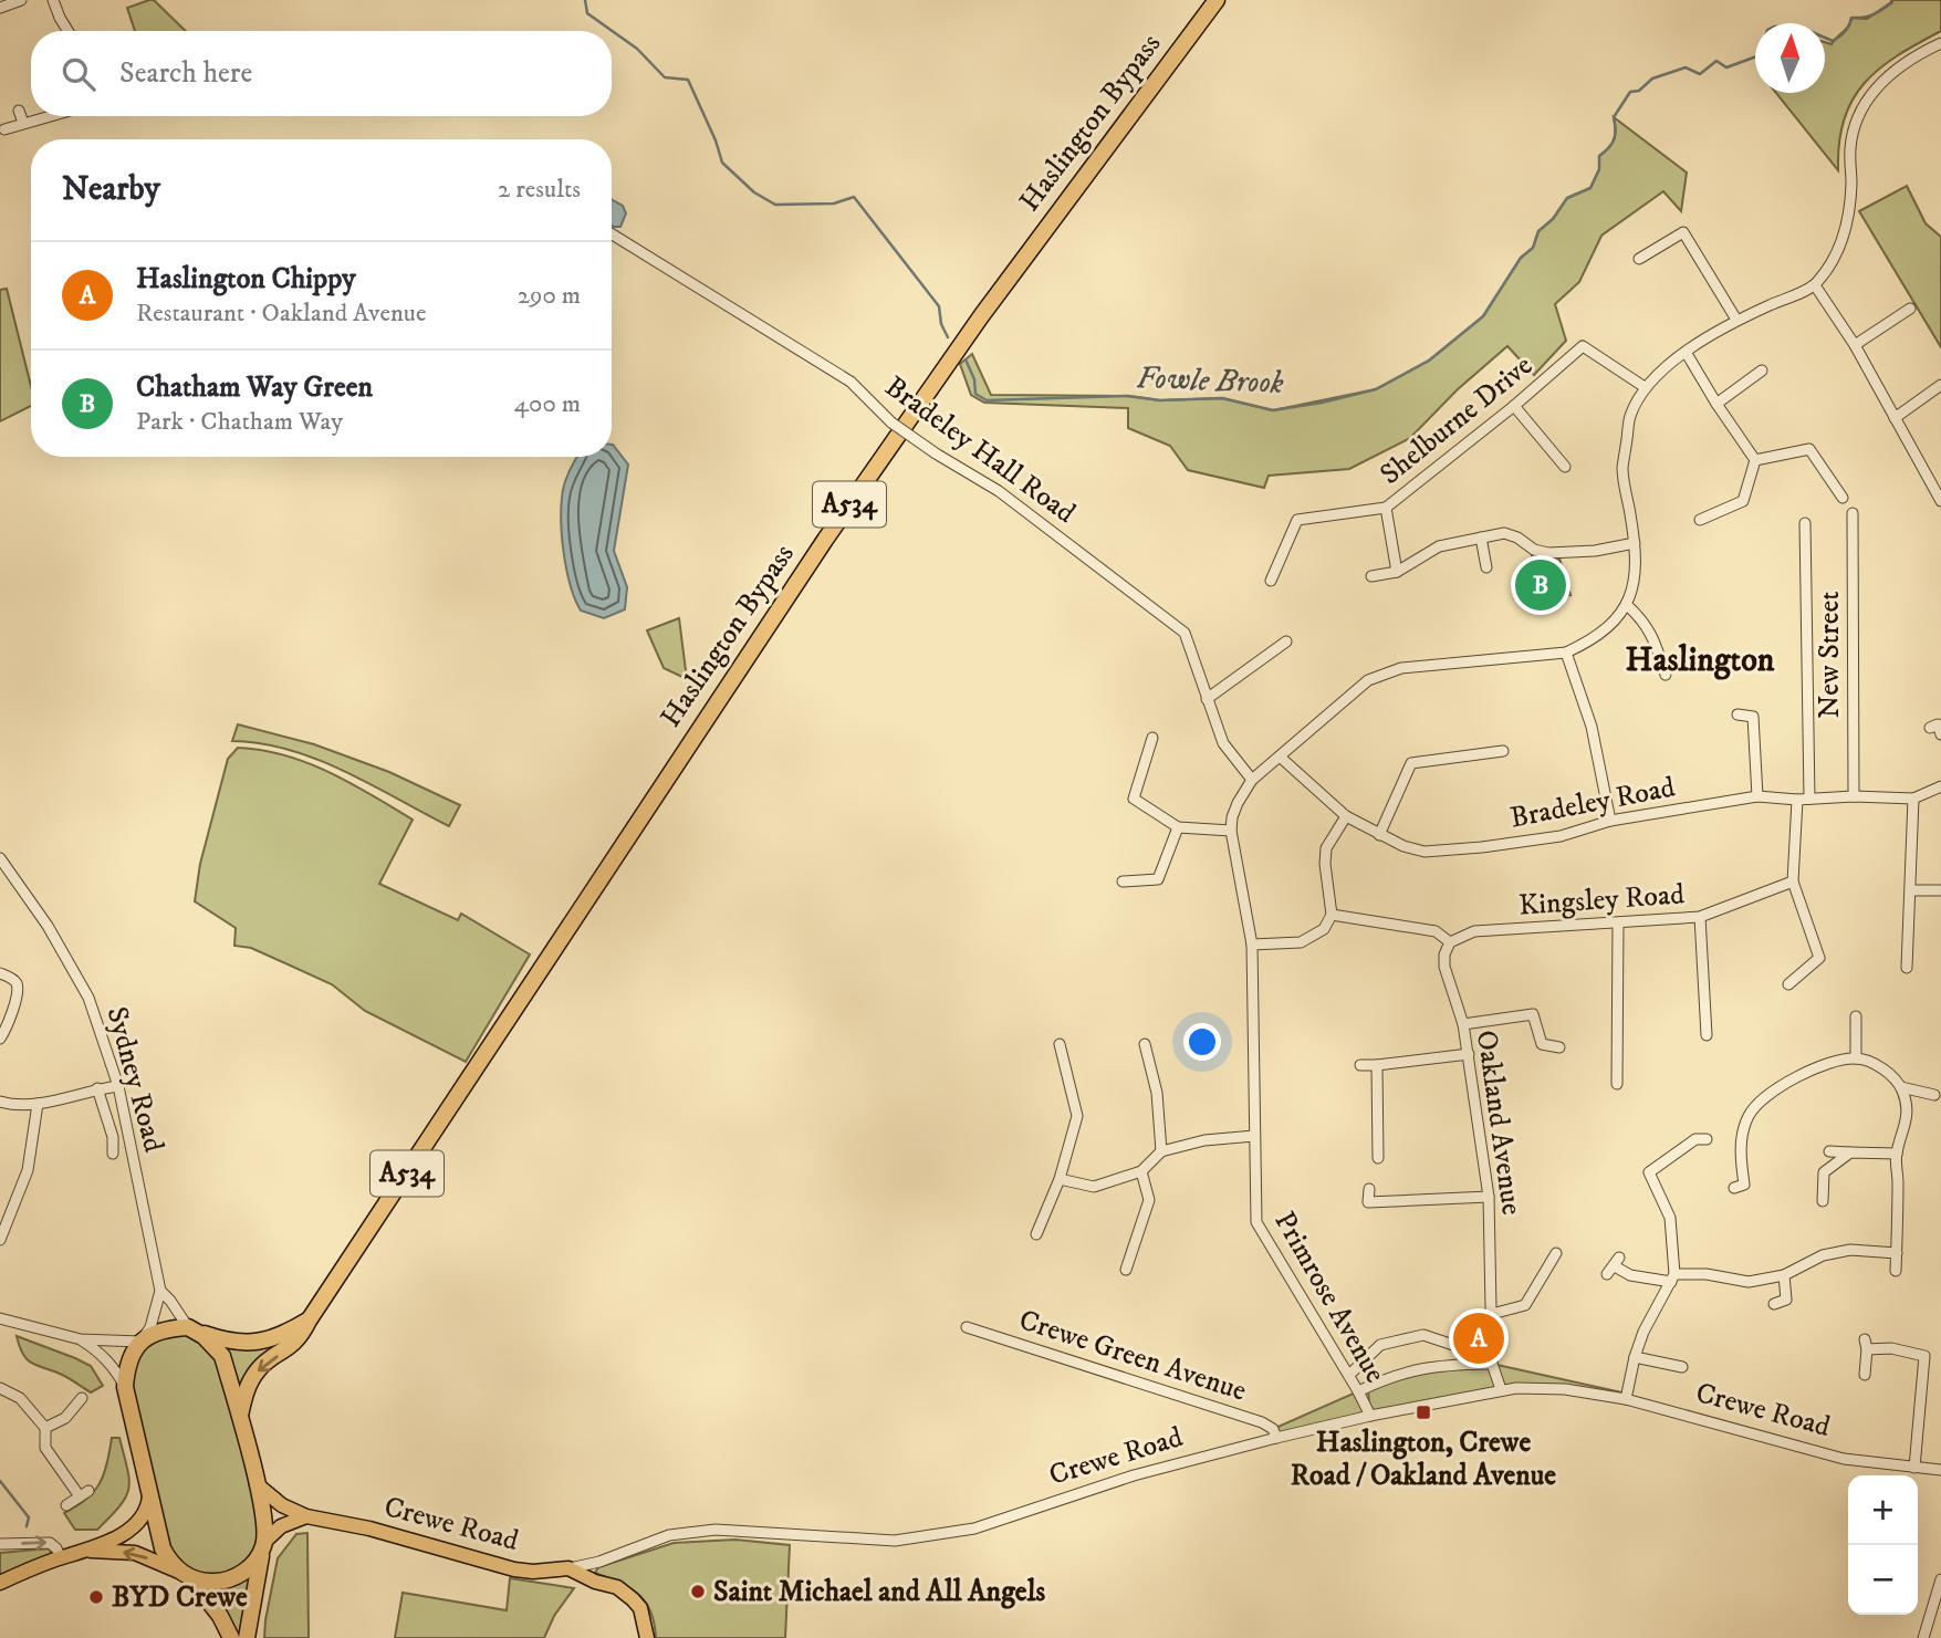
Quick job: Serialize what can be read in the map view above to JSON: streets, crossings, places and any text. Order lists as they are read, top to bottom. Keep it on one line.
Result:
{"streets":{"highway":["Haslington Bypass","A534"],"main road":["Crewe Road"],"street":["Shelburne Drive","Bradeley Hall Road","New Street","Bradeley Road","Kingsley Road","Sydney Road","Oakland Avenue","Primrose Avenue","Crewe Green Avenue"]},"crossings":[["Shelburne Drive","Primrose Avenue"],["Bradeley Hall Road","Primrose Avenue"],["New Street","Bradeley Road"],["Bradeley Road","Primrose Avenue"],["Kingsley Road","Oakland Avenue"],["Oakland Avenue","Crewe Road"],["Primrose Avenue","Crewe Road"],["Crewe Green Avenue","Crewe Road"]],"districts":["Haslington"],"water":["Fowle Brook"],"places":{"transit":["Haslington, Crewe Road / Oakland Avenue"],"other":["Saint Michael and All Angels","BYD Crewe"]},"north":"top","page":{"search":"Search here","heading":["Nearby","2 results"],"list":[{"mark":"A","name":"Haslington Chippy","note":"Restaurant · Oakland Avenue","value":"290 m"},{"mark":"B","name":"Chatham Way Green","note":"Park · Chatham Way","value":"400 m"}],"pins":["B","A"],"map_buttons":["+","−"]}}
